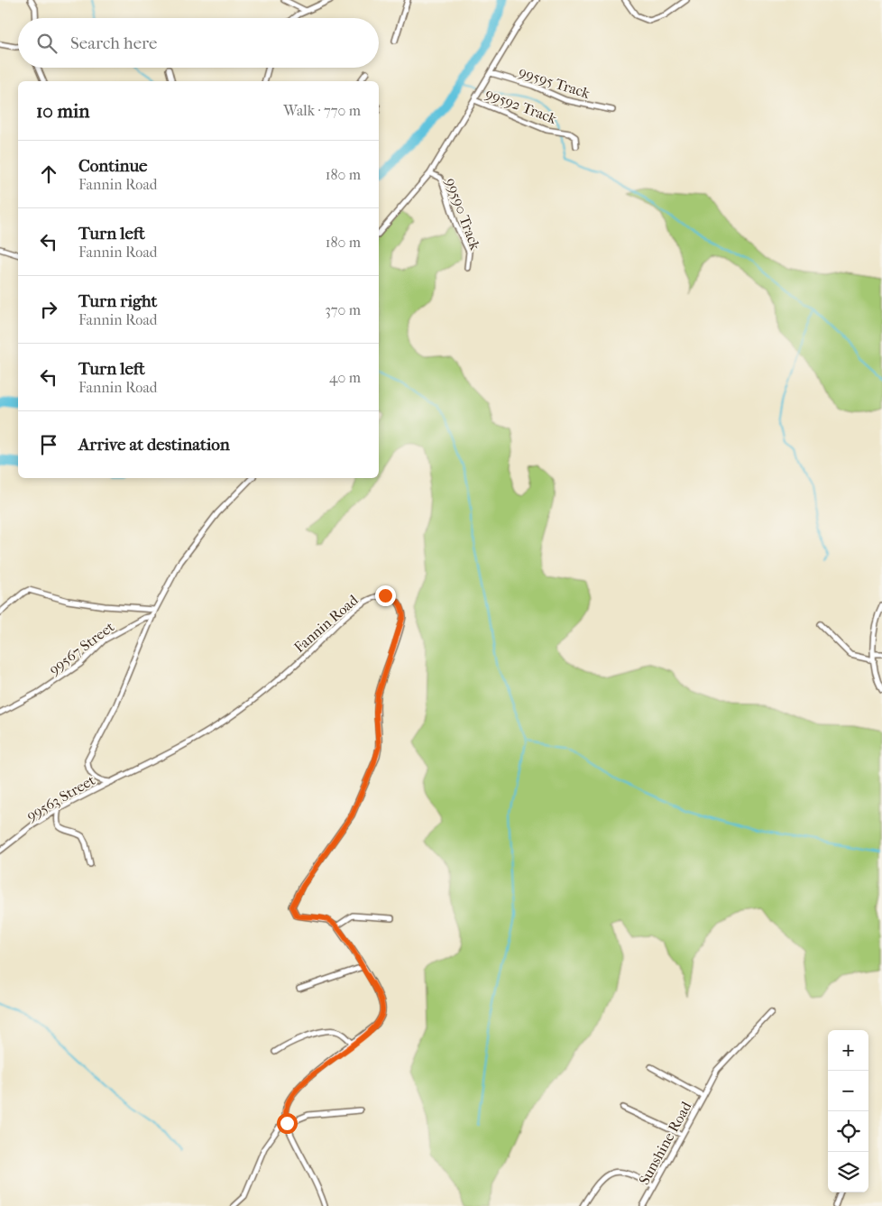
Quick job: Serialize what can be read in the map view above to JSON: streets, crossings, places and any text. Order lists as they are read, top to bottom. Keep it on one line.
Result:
{"streets":{"street":["99595 Track","99592 Track","99590 Track","Fannin Road","99567 Street","99563 Street","Sunshine Road"]},"crossings":[["Fannin Road","99563 Street"]],"page":{"search":"Search here","heading":["10 min","Walk · 770 m"],"list":[["Continue","Fannin Road","180 m"],["Turn left","Fannin Road","180 m"],["Turn right","Fannin Road","370 m"],["Turn left","Fannin Road","40 m"],"Arrive at destination"],"map_buttons":["+","−"]}}
